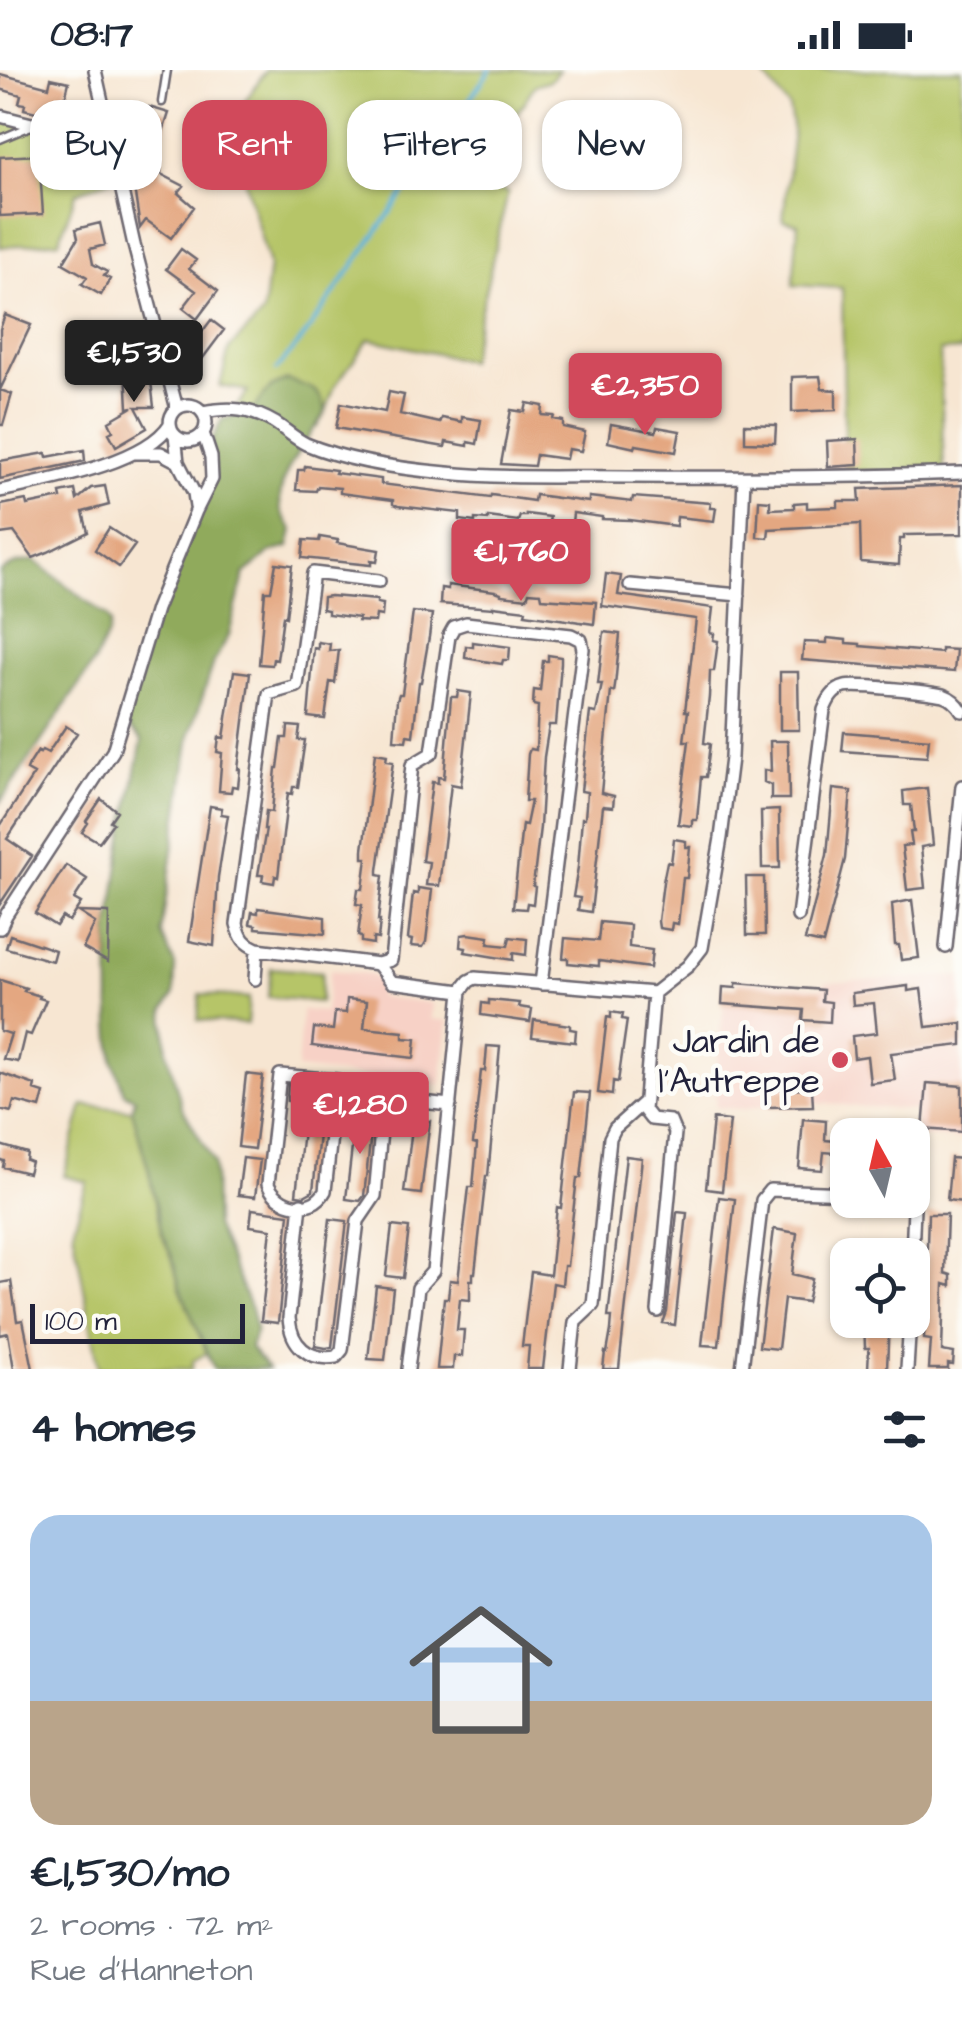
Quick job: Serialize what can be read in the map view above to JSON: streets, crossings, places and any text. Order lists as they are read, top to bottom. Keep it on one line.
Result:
{"places":["Jardin de l'Autreppe"],"scale_bar":"100 m","north":"top","page":{"status":"08:17","chip":["Buy","Rent","Filters","New"],"price":["€1,530","€2,350","€1,760","€1,280"],"scale":"100 m","heading":"4 homes","list":[{"name":"€1,530/mo","note":"2 rooms · 72 m² · Rue d'Hanneton"}]}}
